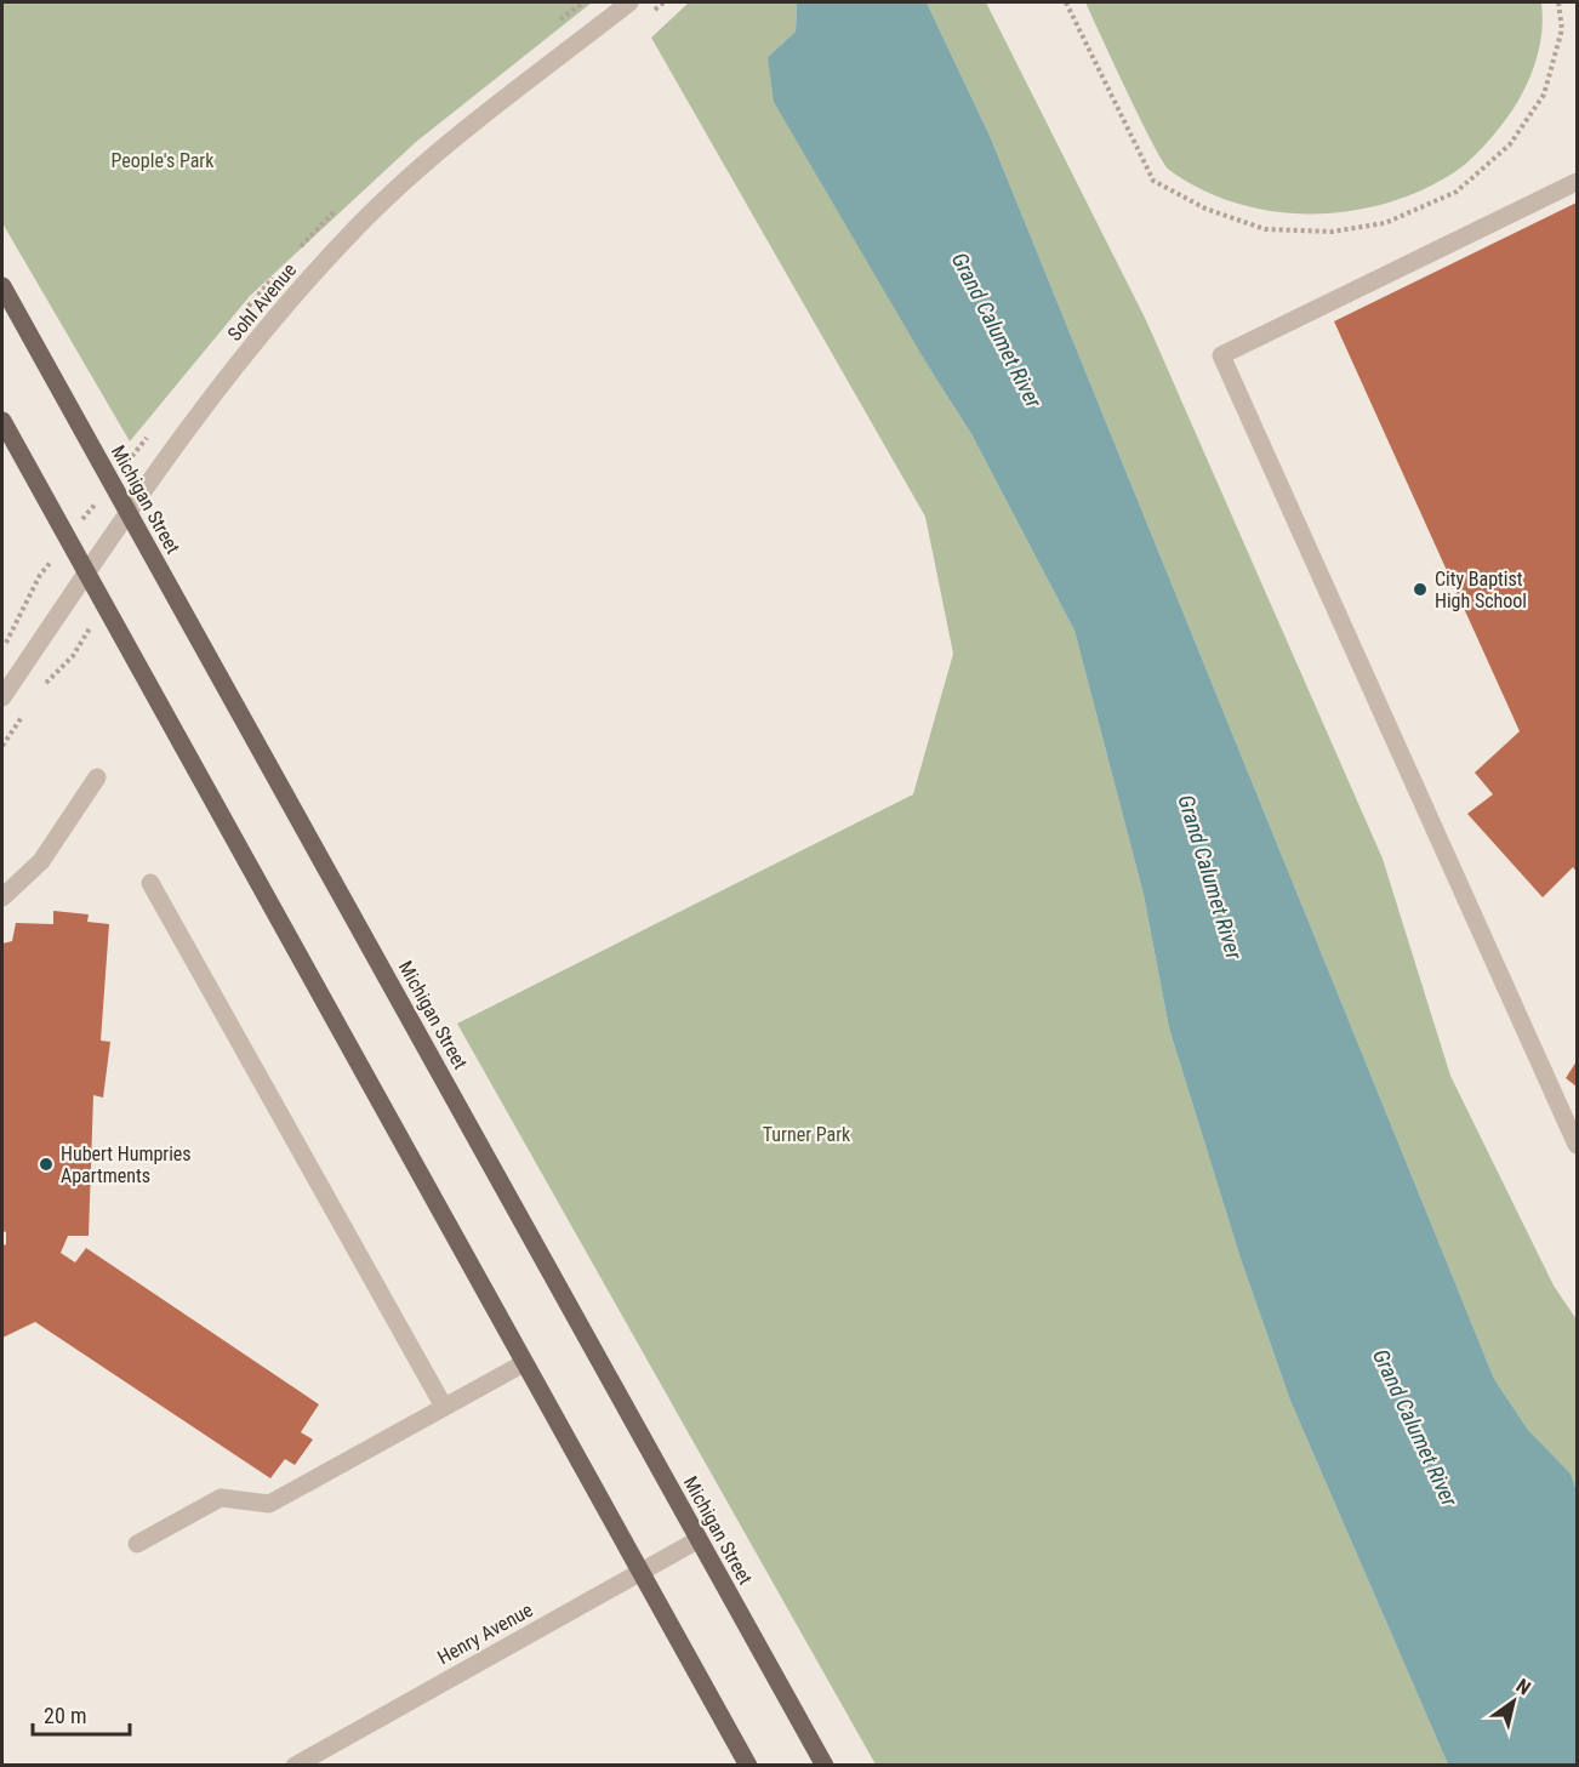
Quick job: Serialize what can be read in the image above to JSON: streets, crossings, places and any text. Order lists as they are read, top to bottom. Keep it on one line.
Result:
{"streets":{"main road":["Michigan Street"],"street":["Sohl Avenue","Henry Avenue"]},"crossings":[["Sohl Avenue","Michigan Street"],["Michigan Street","Henry Avenue"]],"water":["Grand Calumet River"],"parks":["People's Park","Turner Park"],"places":["City Baptist High School","Hubert Humpries Apartments"],"scale_bar":"20 m","north":"top right"}
